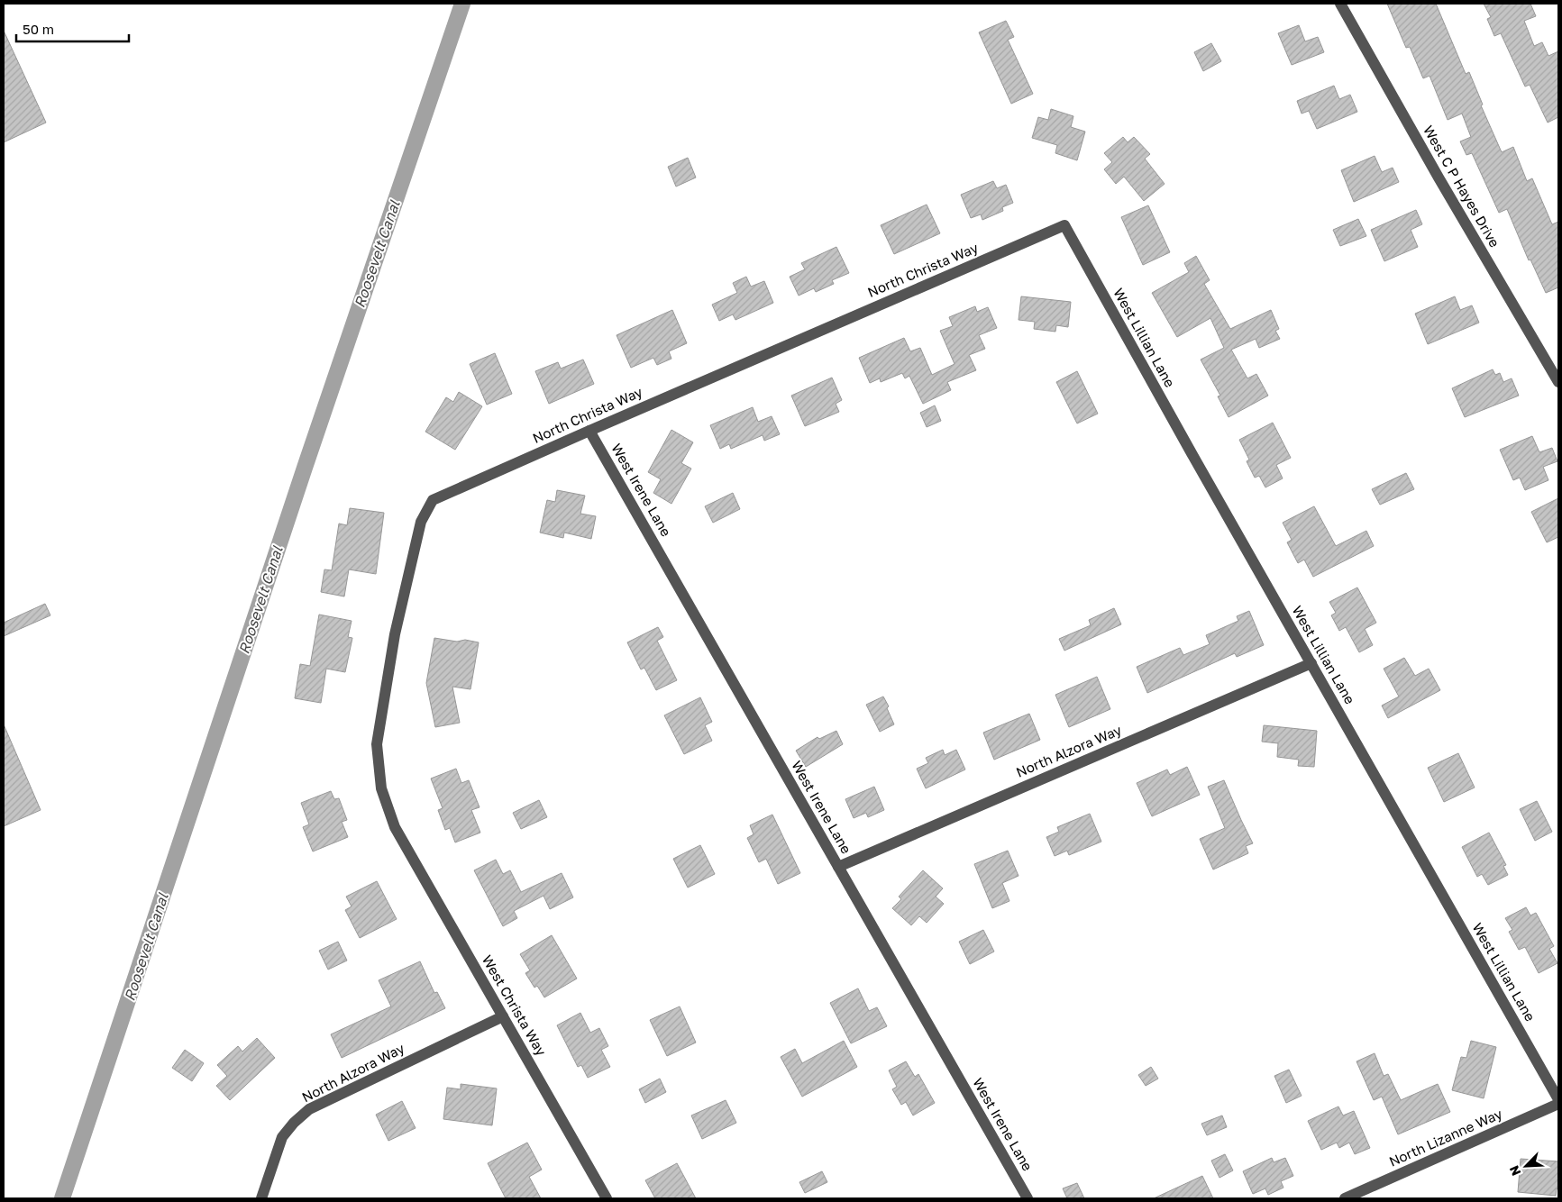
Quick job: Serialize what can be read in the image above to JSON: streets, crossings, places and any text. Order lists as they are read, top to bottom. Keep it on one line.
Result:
{"streets":{"street":["West C P Hayes Drive","North Christa Way","West Lillian Lane","West Irene Lane","North Alzora Way","West Christa Way","North Lizanne Way"]},"crossings":[["North Christa Way","West Lillian Lane"],["North Christa Way","West Irene Lane"],["North Christa Way","West Christa Way"],["West Lillian Lane","North Alzora Way"],["West Irene Lane","North Alzora Way"],["North Alzora Way","West Christa Way"]],"water":["Roosevelt Canal"],"scale_bar":"50 m","north":"bottom left"}
